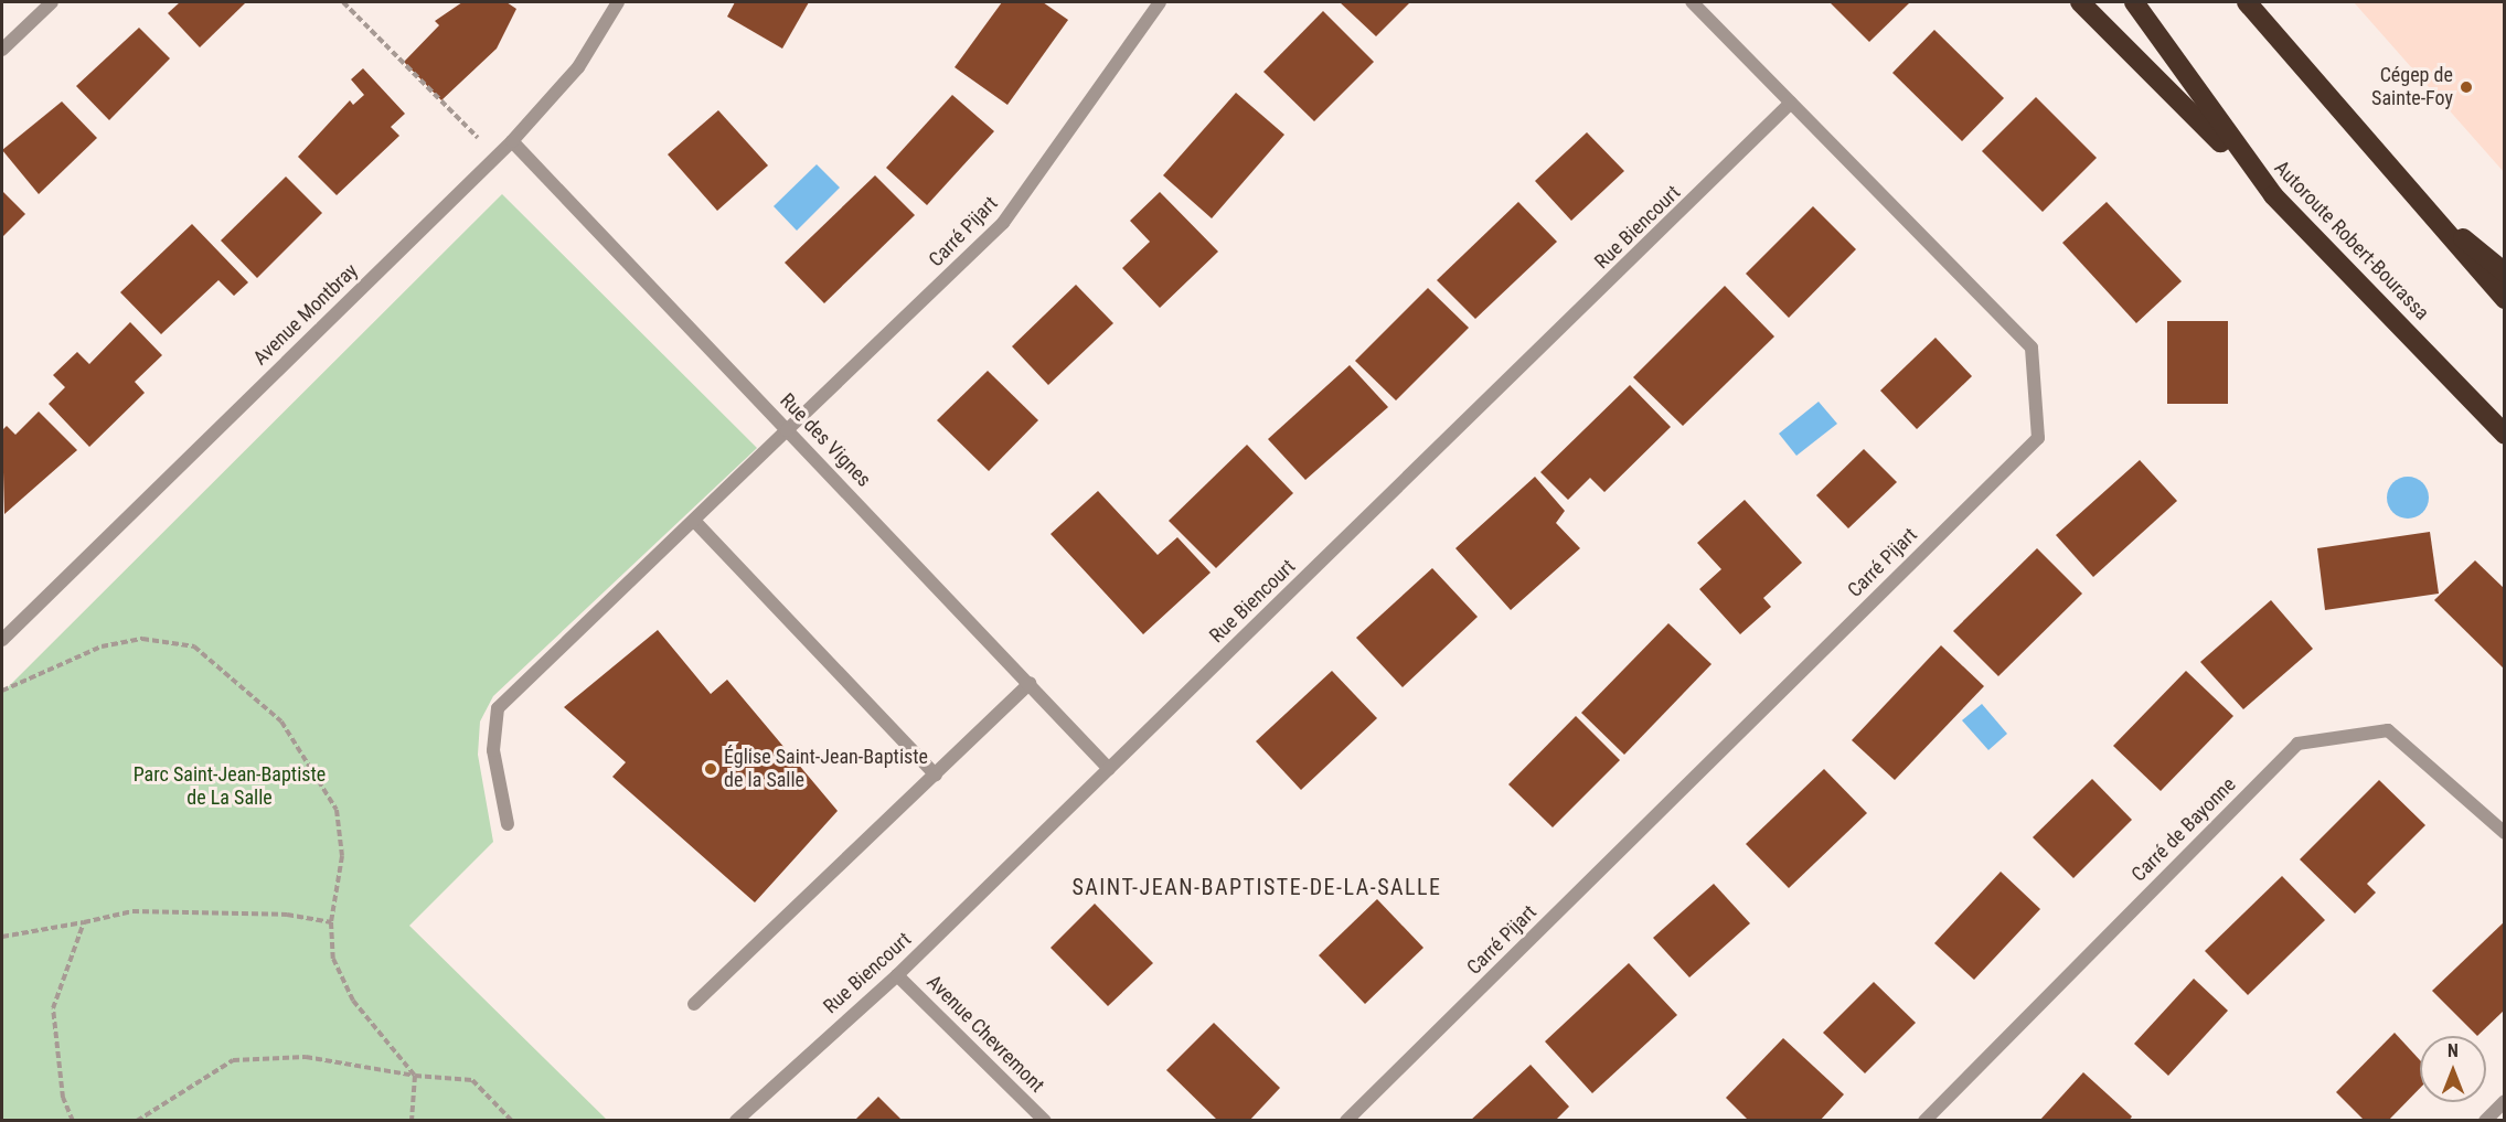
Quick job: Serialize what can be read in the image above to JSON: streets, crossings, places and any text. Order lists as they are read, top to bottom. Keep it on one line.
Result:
{"streets":{"highway":["Autoroute Robert-Bourassa"],"street":["Rue Biencourt","Carré Pijart","Avenue Montbray","Rue des Vignes","Carré de Bayonne","Avenue Chevremont"]},"crossings":[["Rue Biencourt","Carré Pijart"],["Rue Biencourt","Rue des Vignes"],["Rue Biencourt","Avenue Chevremont"],["Carré Pijart","Rue des Vignes"],["Avenue Montbray","Rue des Vignes"]],"districts":["SAINT-JEAN-BAPTISTE-DE-LA-SALLE"],"parks":["Parc Saint-Jean-Baptiste de La Salle"],"places":["Cégep de Sainte-Foy","Église Saint-Jean-Baptiste de la Salle"],"north":"top"}
